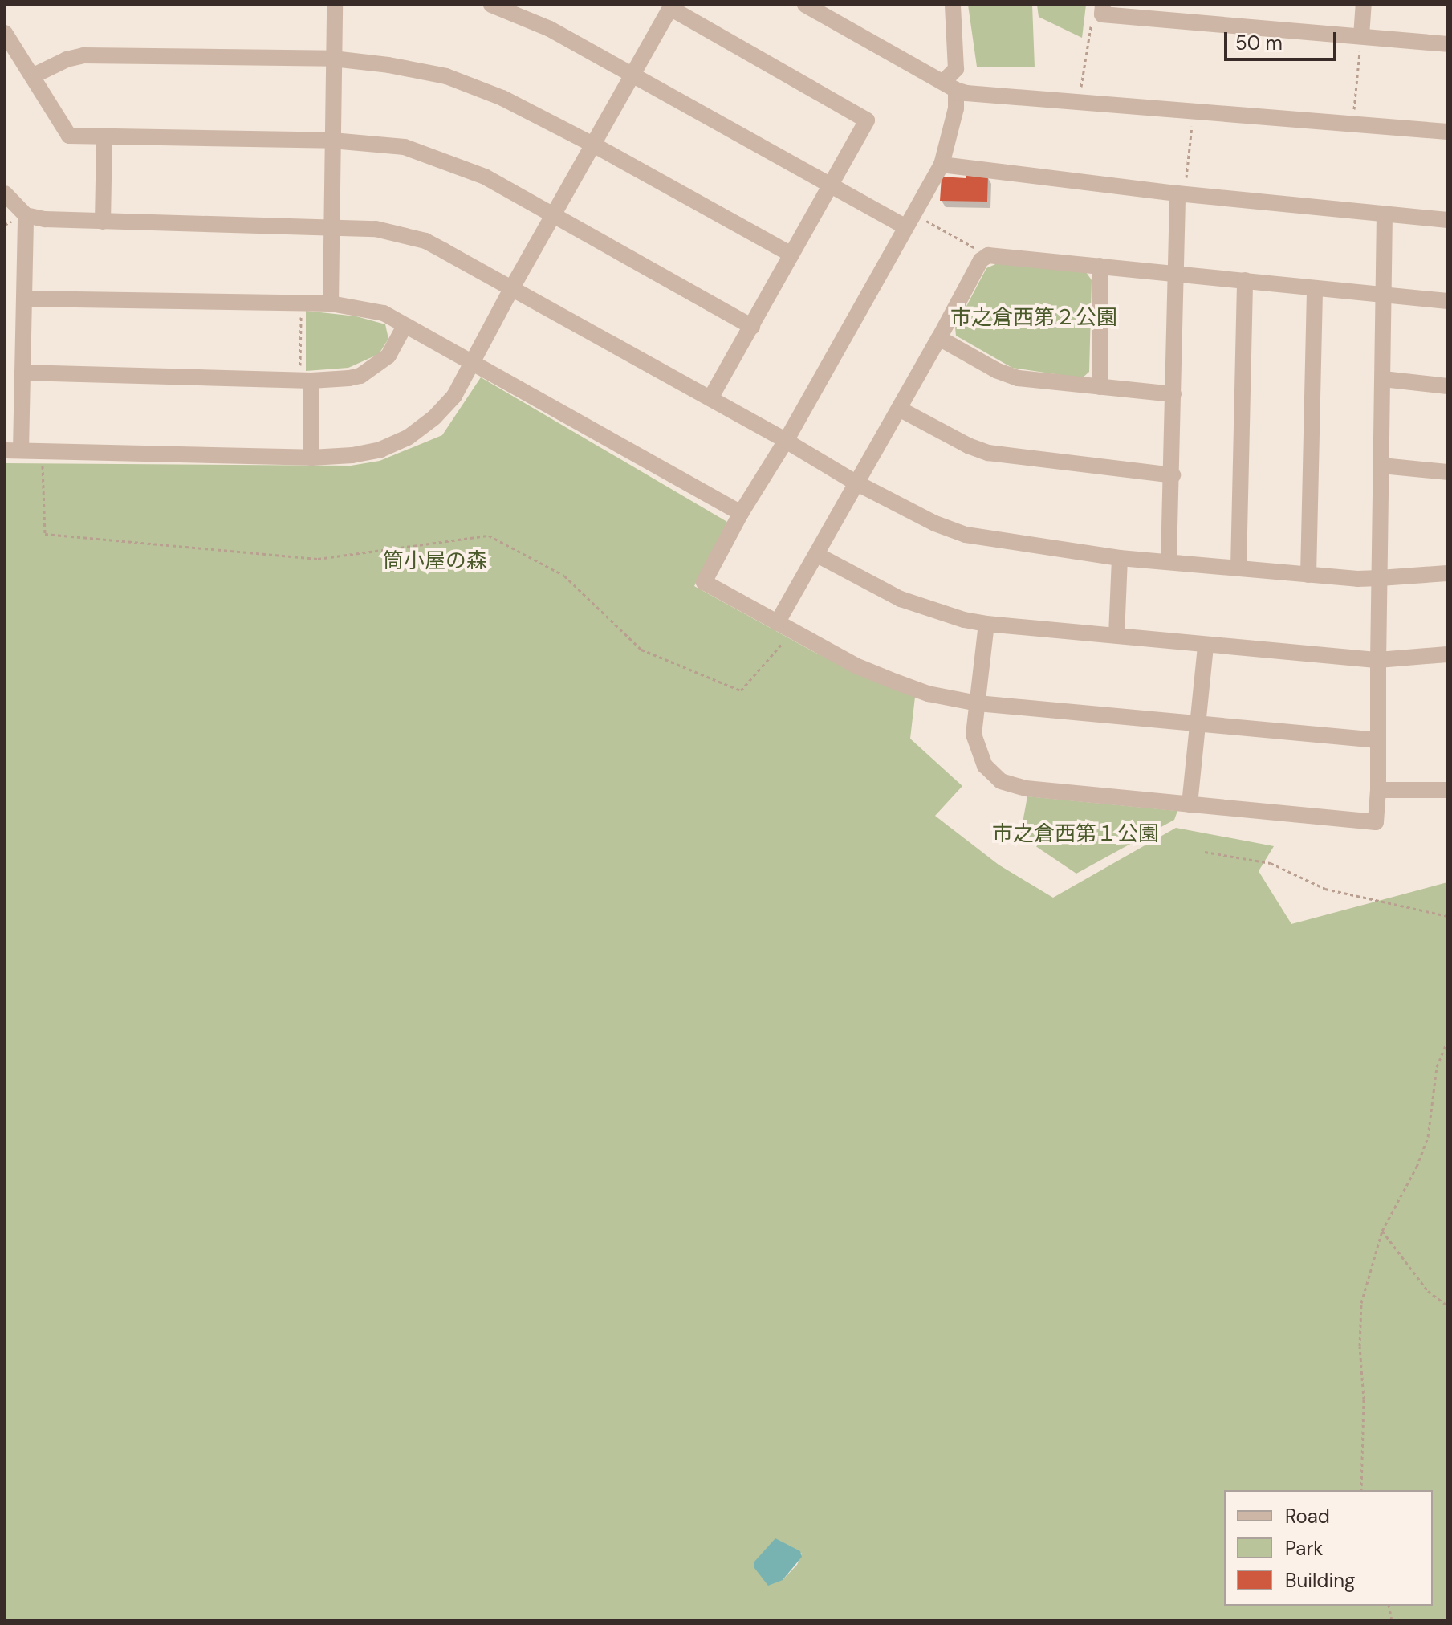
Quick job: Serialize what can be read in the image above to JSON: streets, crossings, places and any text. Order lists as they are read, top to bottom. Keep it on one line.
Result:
{"parks":["市之倉西第２公園","筒小屋の森","市之倉西第１公園"],"legend":["Road","Park","Building"],"scale_bar":"50 m"}
